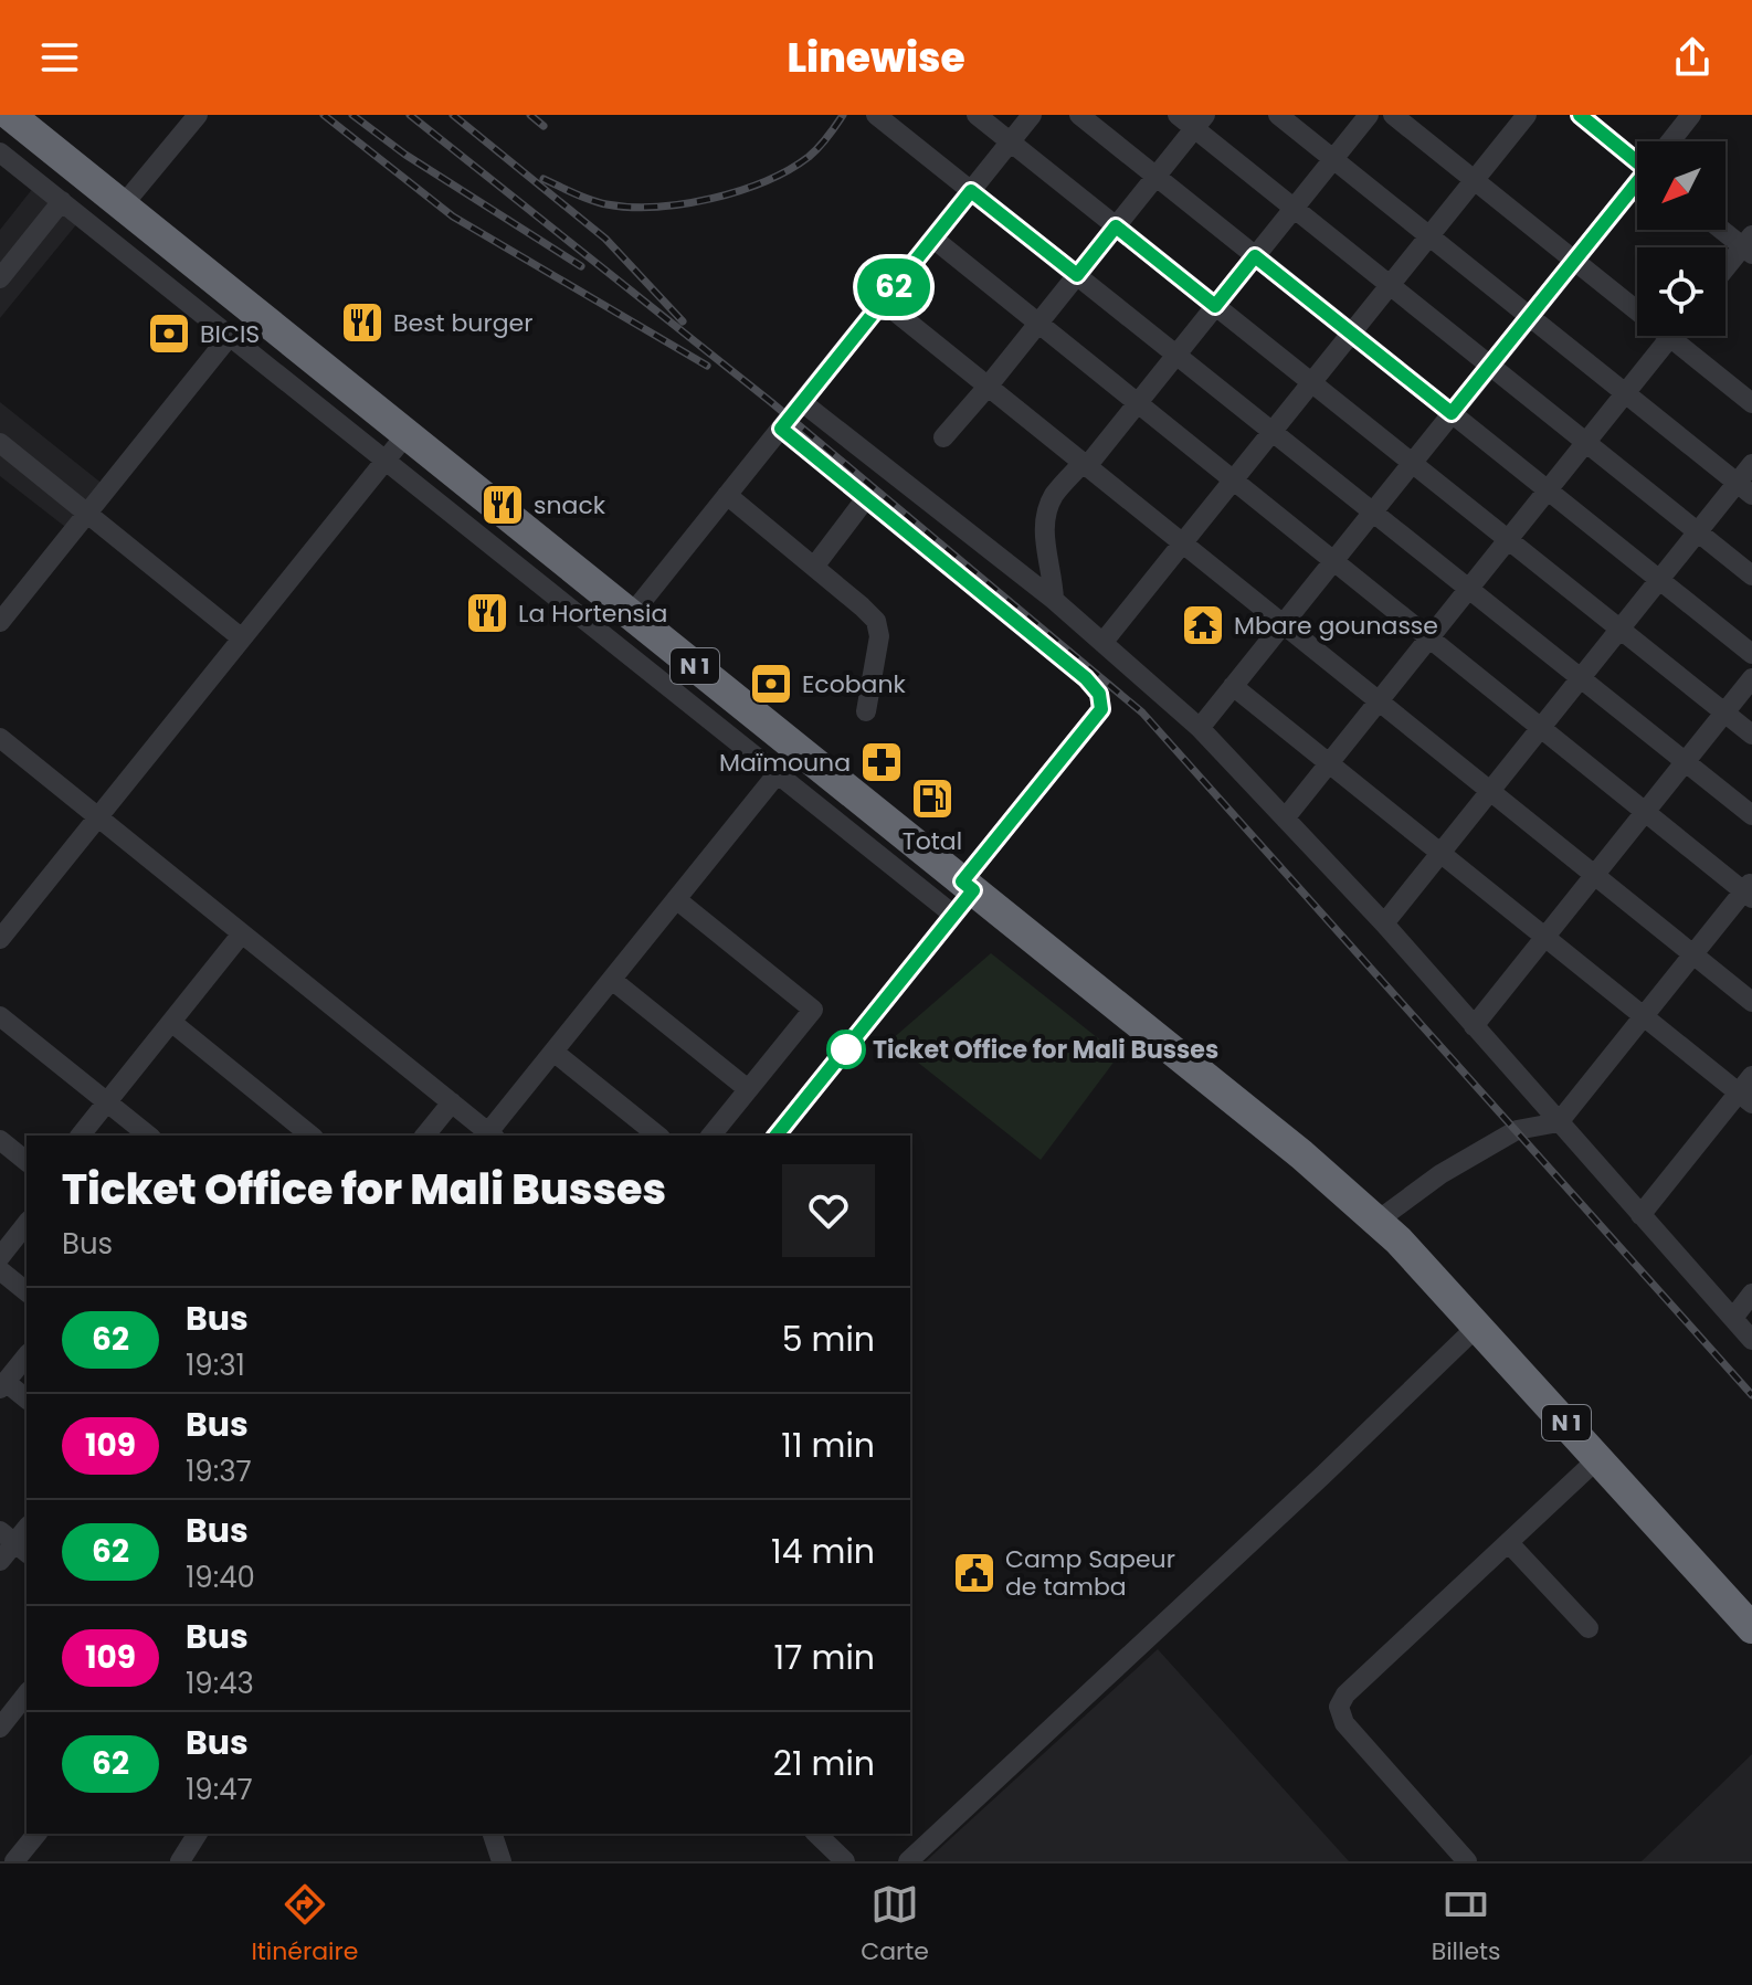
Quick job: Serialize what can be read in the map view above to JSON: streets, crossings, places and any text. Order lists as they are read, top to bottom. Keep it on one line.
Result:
{"streets":{"highway":["N 1"]},"places":{"restaurant":["Best burger","snack","La Hortensia"],"bank":["BICIS","Ecobank"],"temple":["Mbare gounasse"],"pharmacy":["Maïmouna"],"fuel station":["Total"],"other":["Ticket Office for Mali Busses"],"public building":["Camp Sapeur de tamba"]},"lines":["bus line 62"],"north":"bottom left","page":{"header":"Linewise","on_map":"62","heading":["Ticket Office for Mali Busses","Bus"],"list":[{"mark":"62","name":"Bus","note":"19:31","value":"5 min"},{"mark":"109","name":"Bus","note":"19:37","value":"11 min"},{"mark":"62","name":"Bus","note":"19:40","value":"14 min"},{"mark":"109","name":"Bus","note":"19:43","value":"17 min"},{"mark":"62","name":"Bus","note":"19:47","value":"21 min"}],"tabs":["Itinéraire","Carte","Billets"]}}
